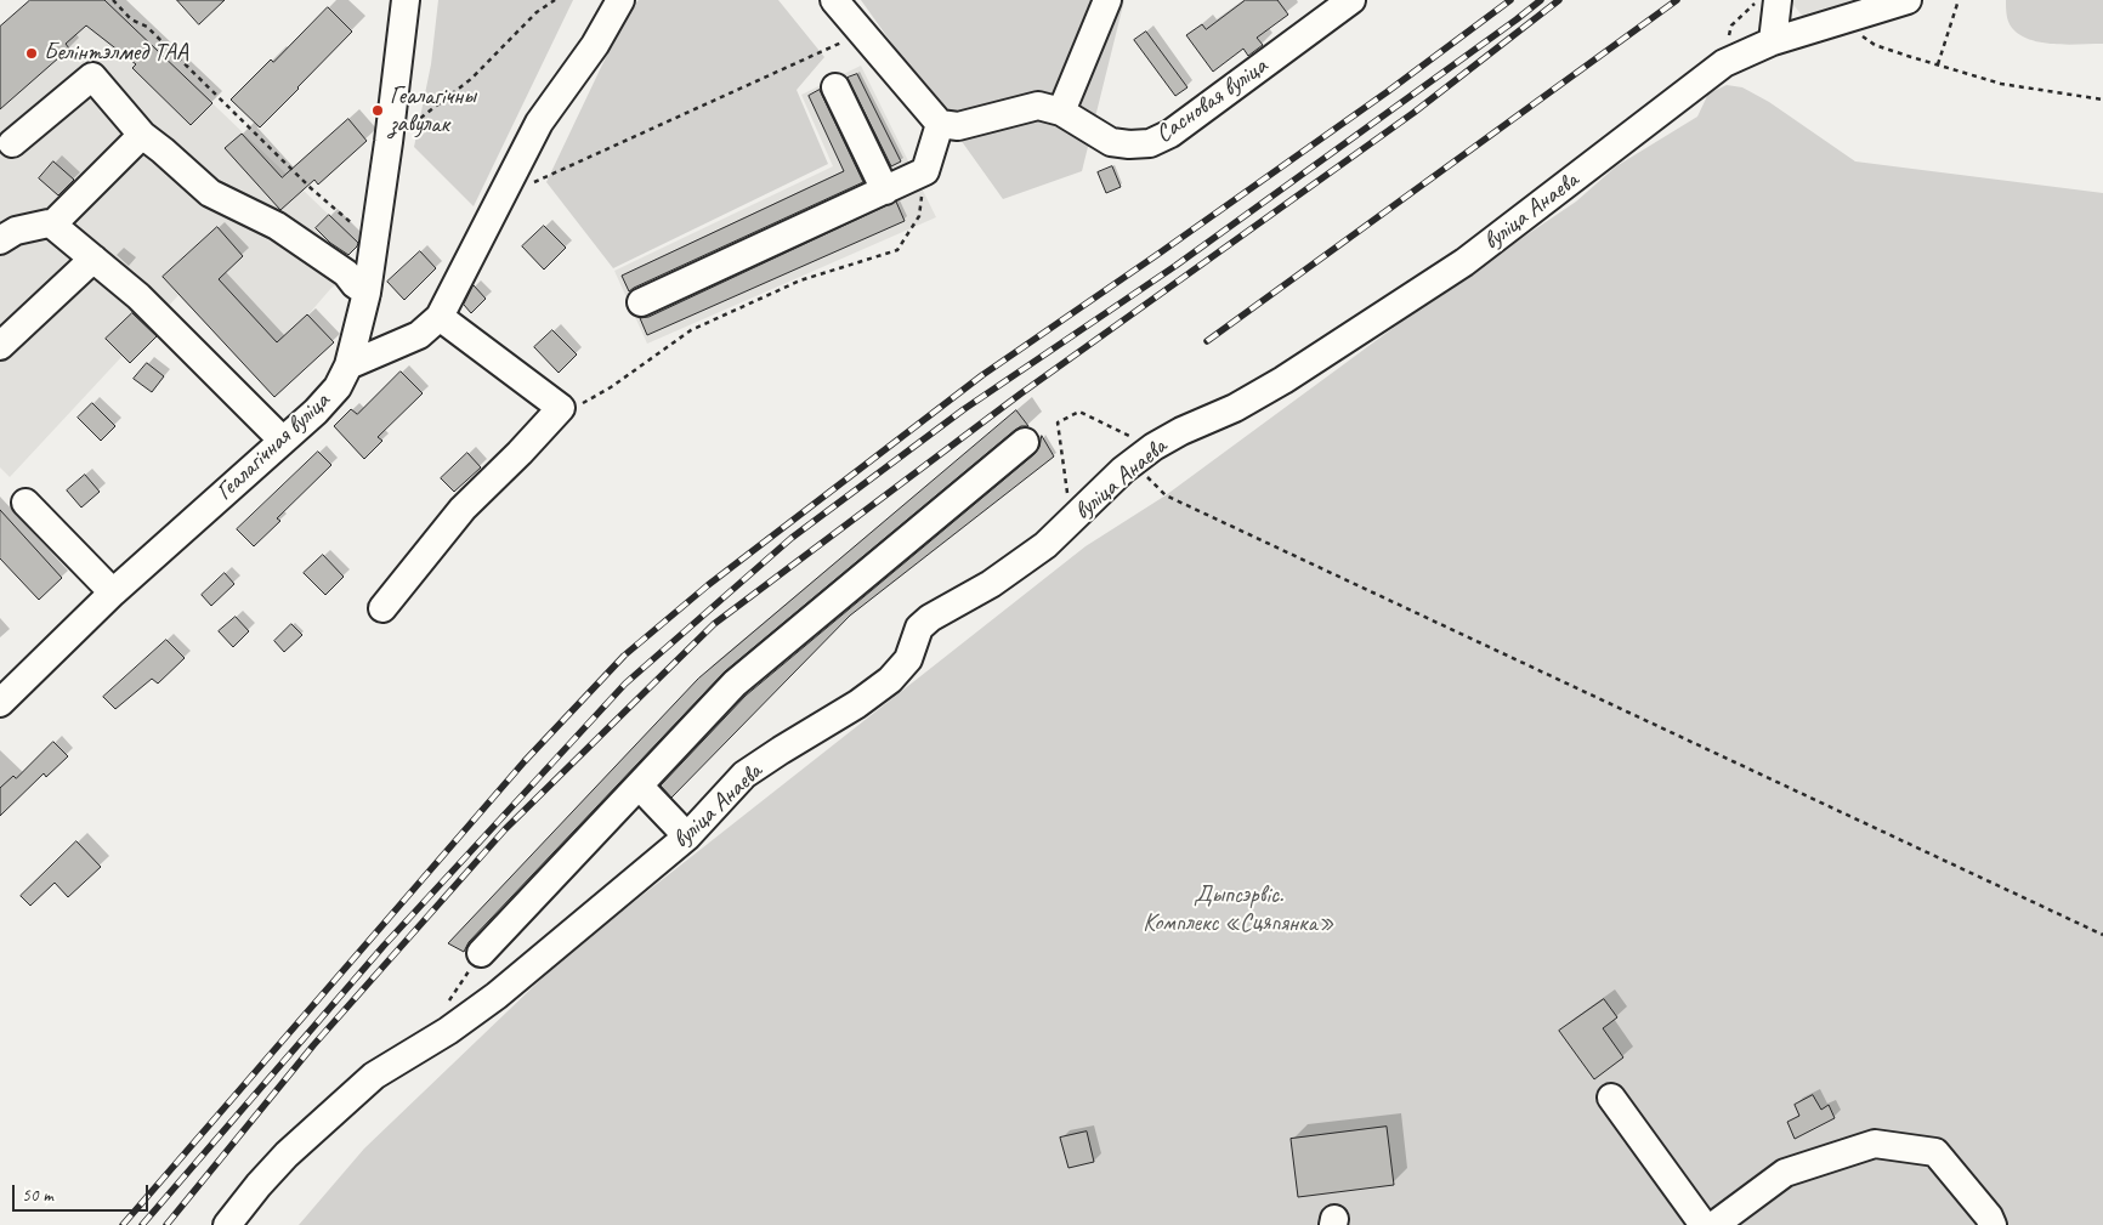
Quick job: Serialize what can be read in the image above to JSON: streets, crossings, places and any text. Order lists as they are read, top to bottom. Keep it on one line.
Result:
{"streets":{"street":["Сасновая вуліца","вуліца Анаева","Геалагічная вуліца"]},"parks":["Дыпсэрвіс. Комплекс «Сцяпянка»"],"places":["Белінтэлмед ТАА","Геалагічны завулак"],"scale_bar":"50 m"}
